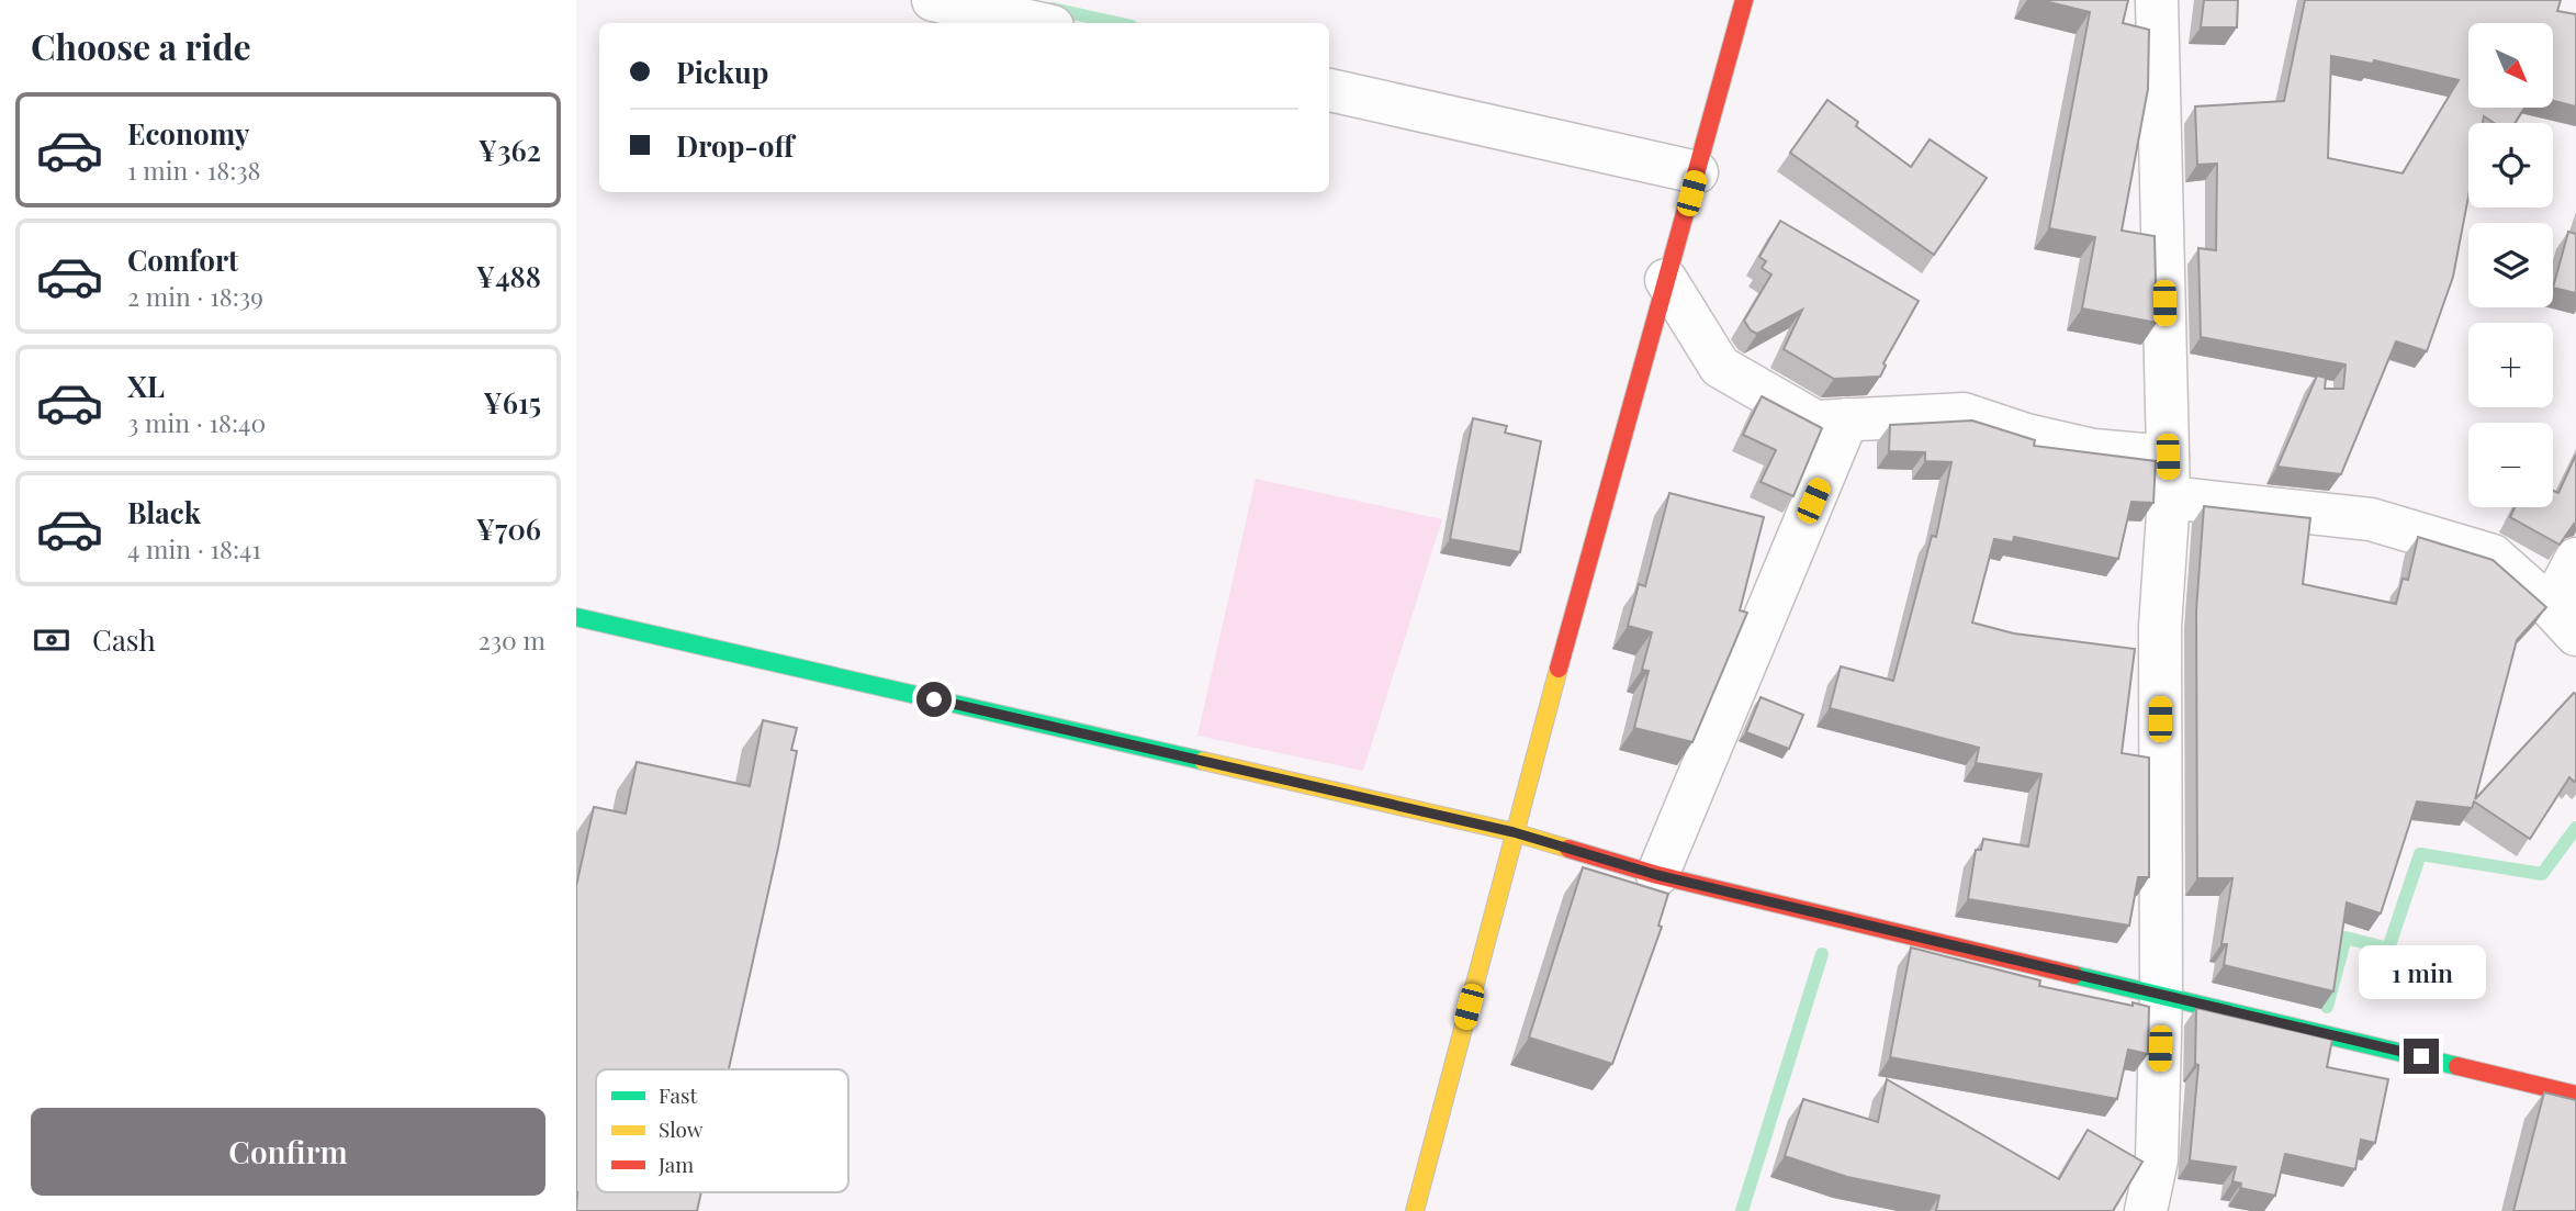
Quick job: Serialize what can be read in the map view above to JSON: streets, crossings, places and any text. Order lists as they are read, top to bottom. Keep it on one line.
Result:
{"legend":["Fast","Slow","Jam"],"north":"bottom right","page":{"heading":"Choose a ride","map_buttons":["+","−"],"banner":["Pickup","Drop-off"],"list":[{"name":"Economy","note":"1 min · 18:38","value":"¥362"},{"name":"Comfort","note":"2 min · 18:39","value":"¥488"},{"name":"XL","note":"3 min · 18:40","value":"¥615"},{"name":"Black","note":"4 min · 18:41","value":"¥706"}],"pay":["Cash","230 m"],"bubble":"1 min","buttons":"Confirm"}}
